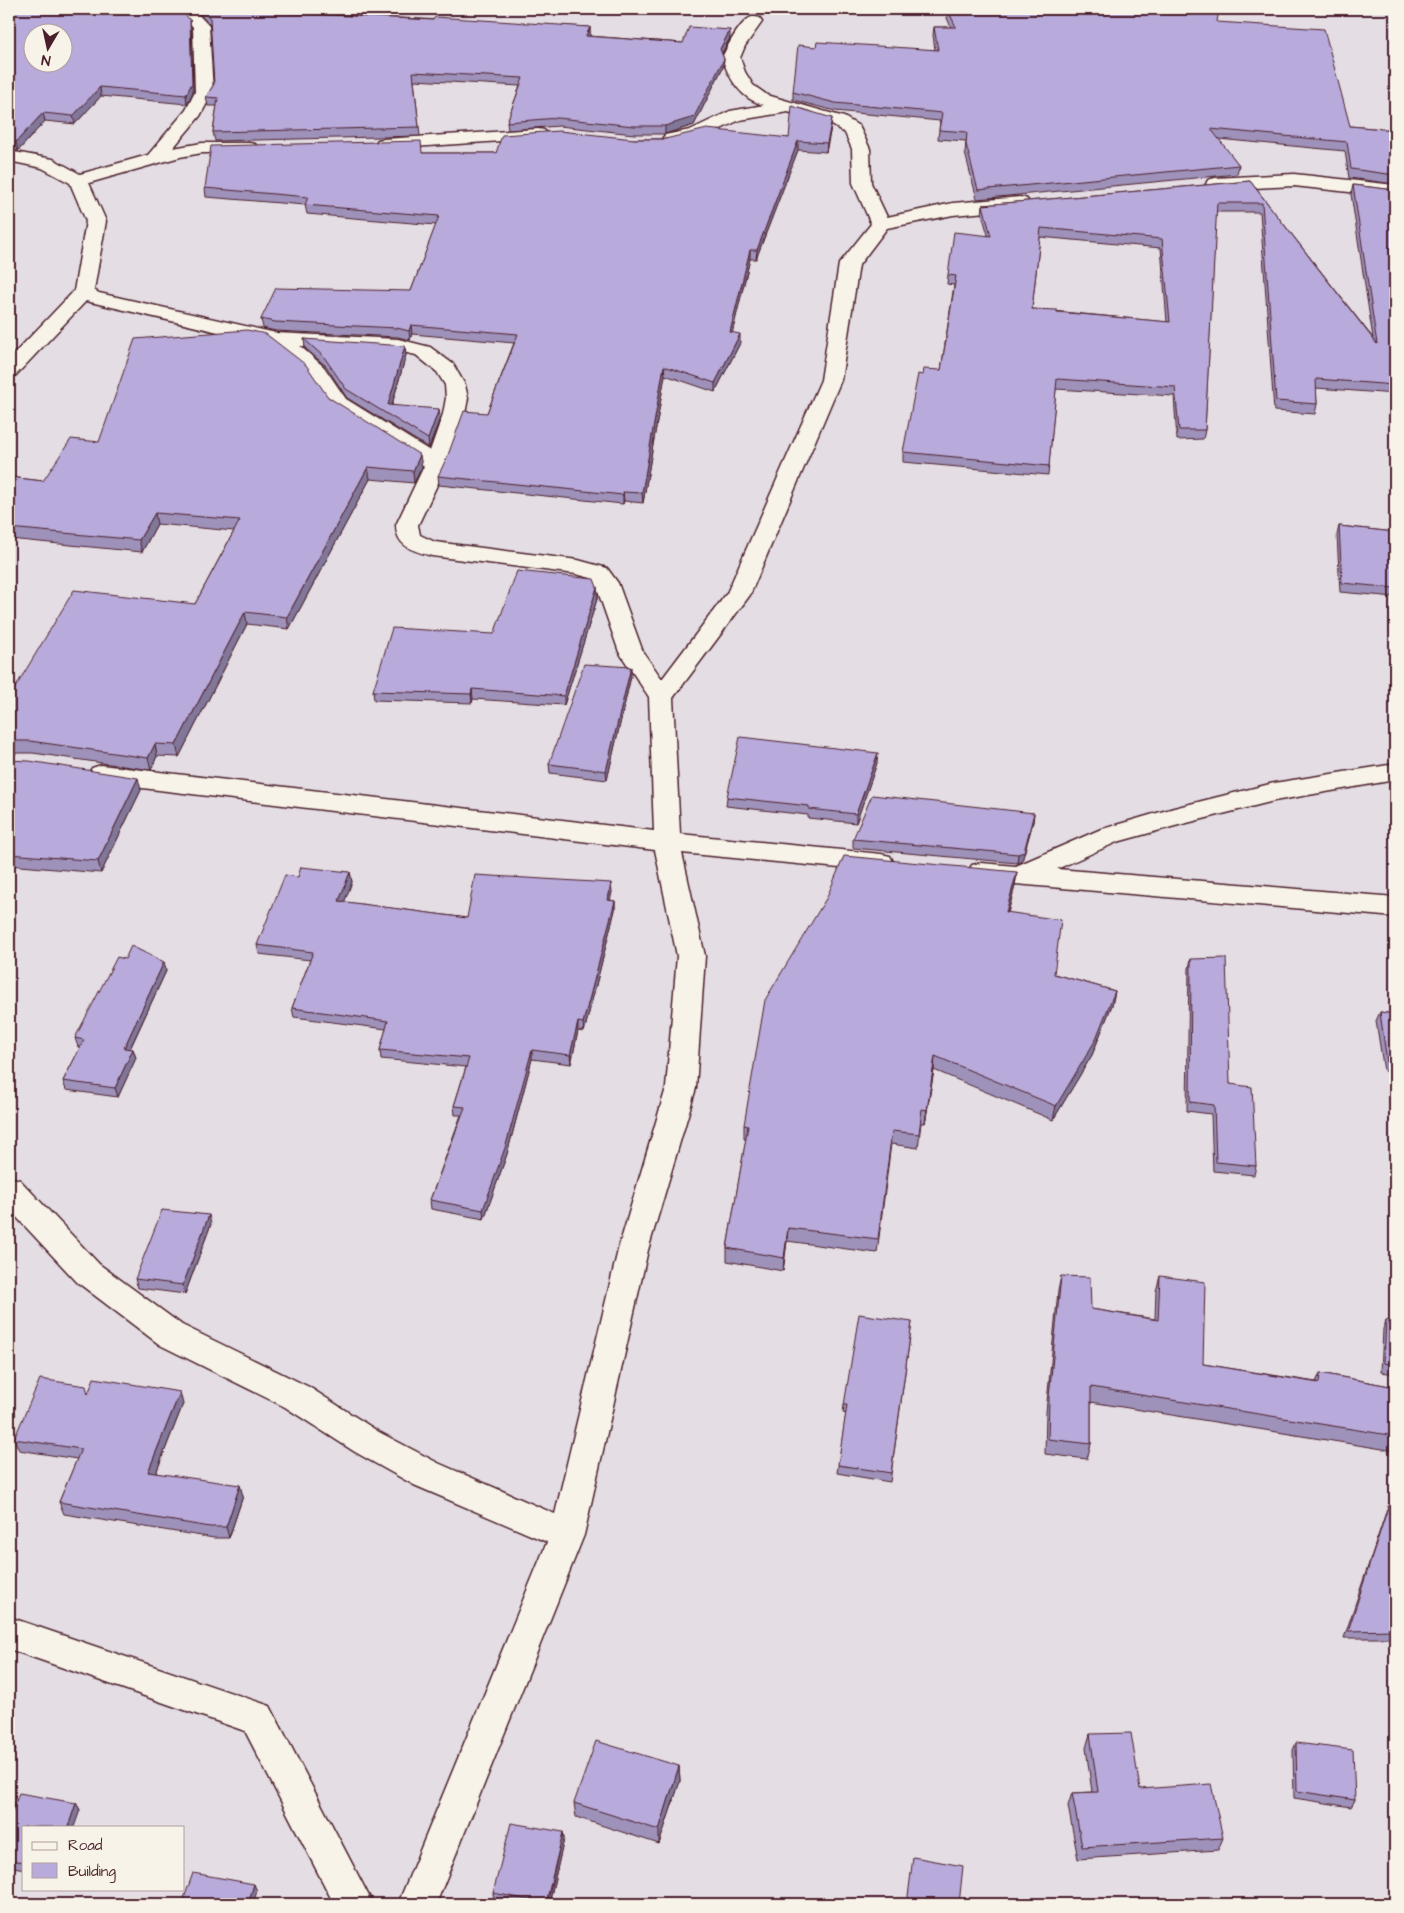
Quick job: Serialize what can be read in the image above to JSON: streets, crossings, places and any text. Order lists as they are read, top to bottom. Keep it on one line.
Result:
{"legend":["Road","Building"],"north":"bottom"}
